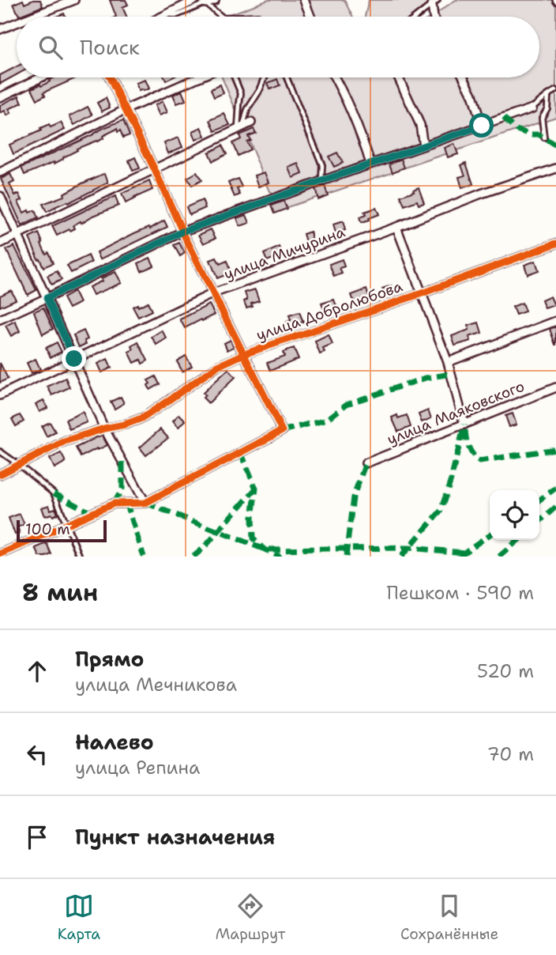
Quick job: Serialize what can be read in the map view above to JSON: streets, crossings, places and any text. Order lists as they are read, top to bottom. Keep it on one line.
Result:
{"streets":{"street":["улица Мичурина","улица Добролюбова","улица Маяковского"]},"scale_bar":"100 m","page":{"search":"Поиск","scale":"100 m","heading":["8 мин","Пешком · 590 m"],"list":[["Прямо","улица Мечникова","520 m"],["Налево","улица Репина","70 m"],"Пункт назначения"],"nav":["Карта","Маршрут","Сохранённые"]}}
